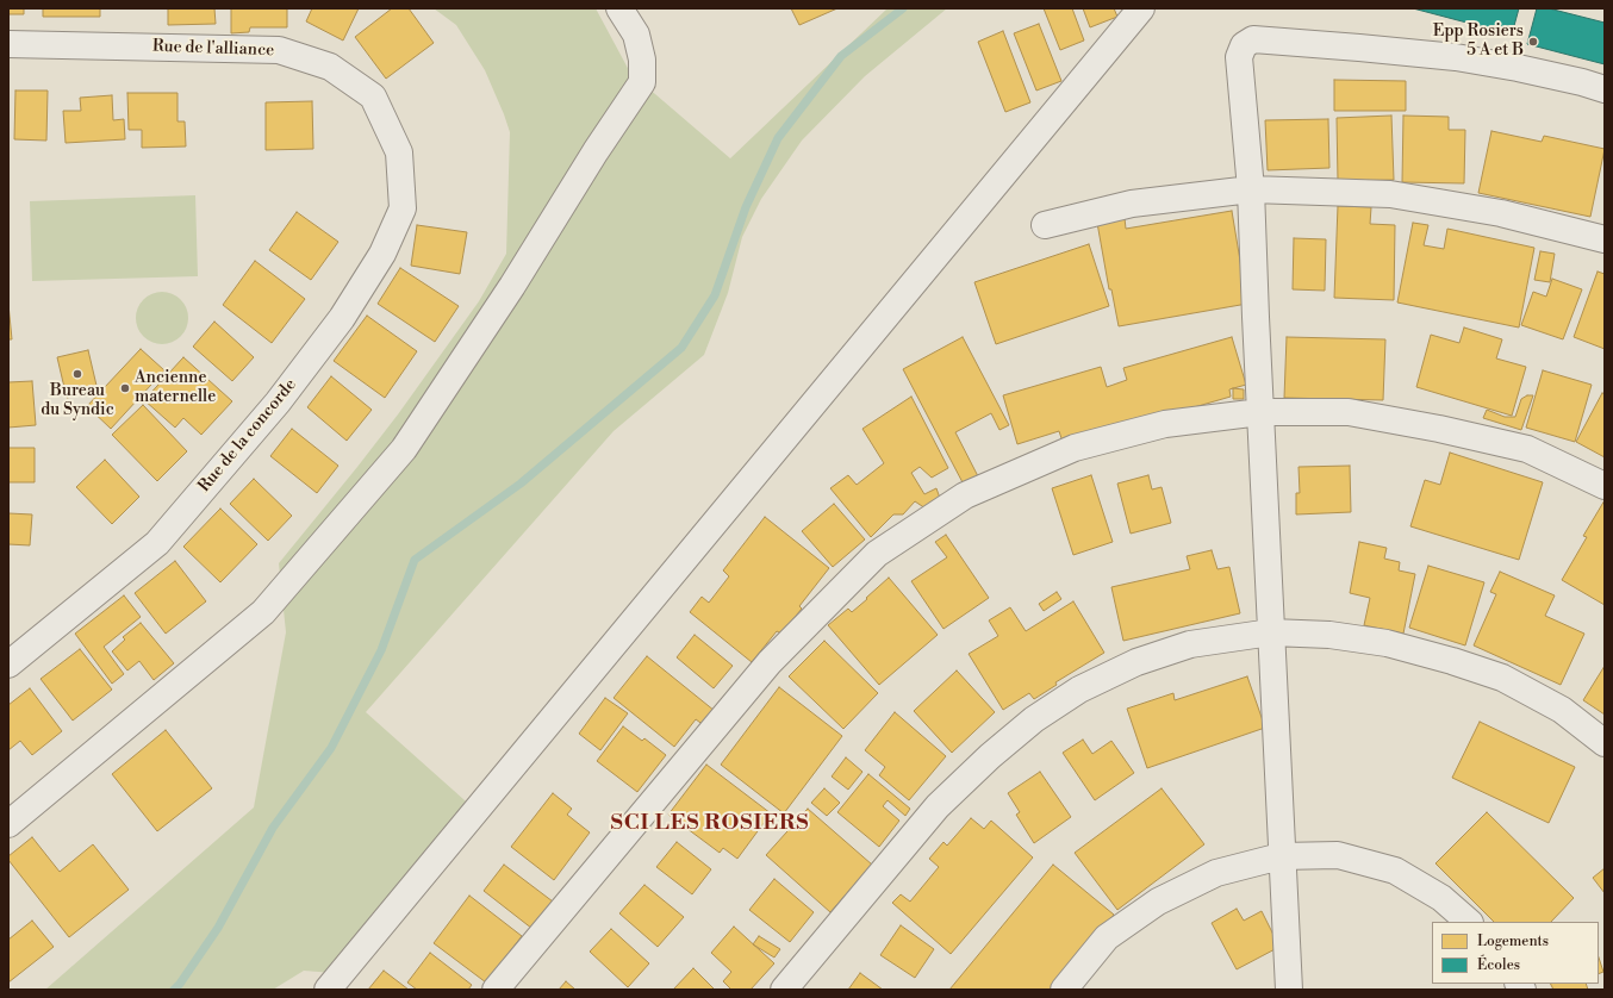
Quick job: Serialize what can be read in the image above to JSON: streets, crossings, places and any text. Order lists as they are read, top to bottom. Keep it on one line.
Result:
{"streets":{"street":["Rue de l'alliance","Rue de la concorde"]},"crossings":[["Rue de l'alliance","Rue de la concorde"]],"districts":["SCI LES ROSIERS"],"places":["Epp Rosiers 5 A et B","Bureau du Syndic","Ancienne maternelle"],"legend":["Logements","Écoles"]}
